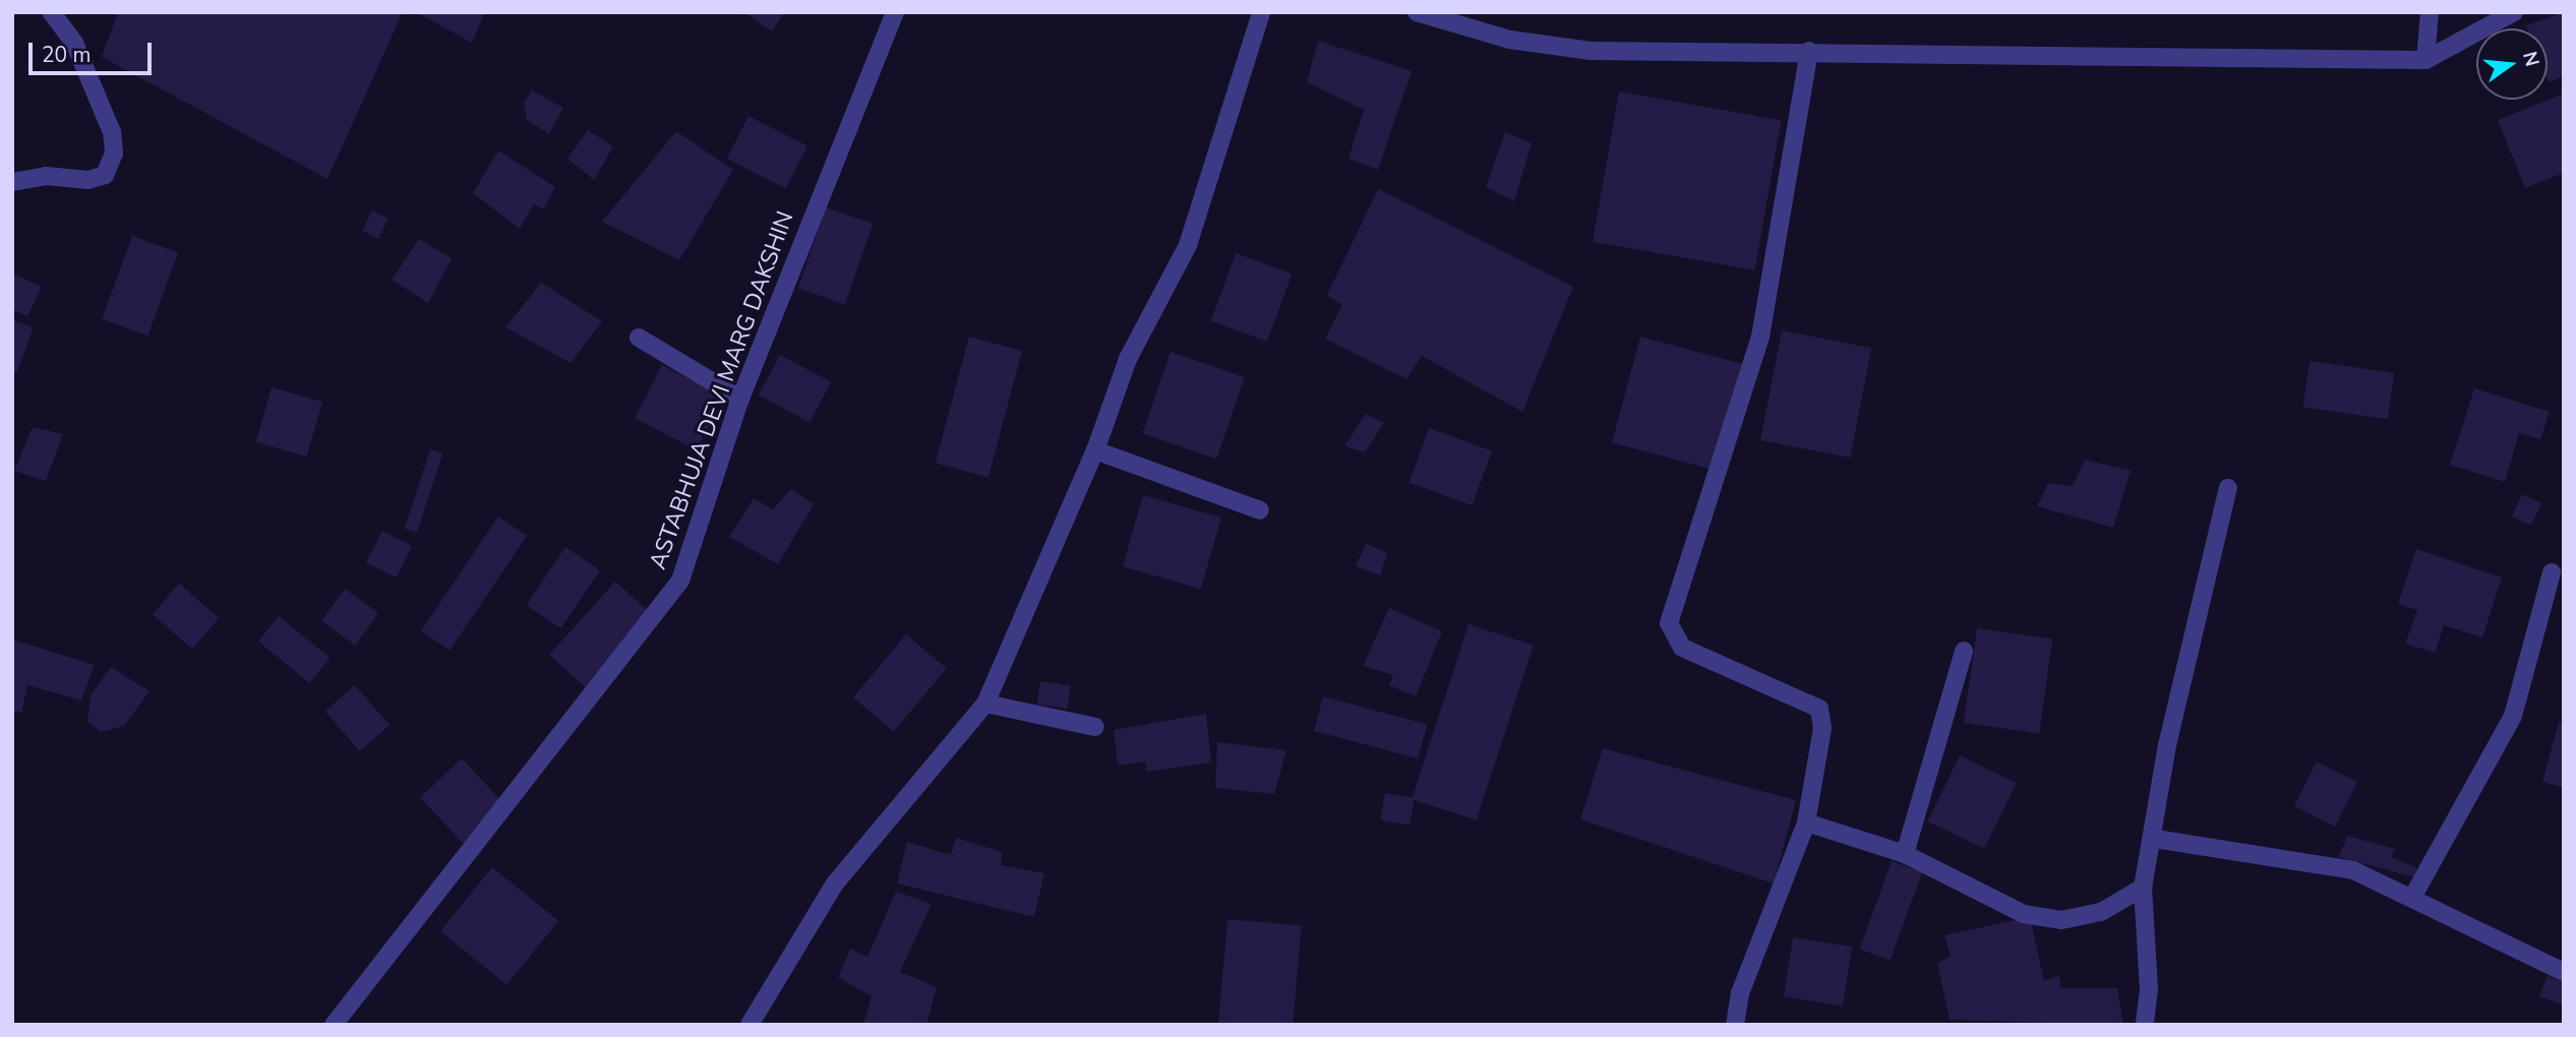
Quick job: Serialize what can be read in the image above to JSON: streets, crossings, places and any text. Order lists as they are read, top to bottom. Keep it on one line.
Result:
{"streets":{"street":["ASTABHUJA DEVI MARG DAKSHIN"]},"scale_bar":"20 m","north":"right"}
